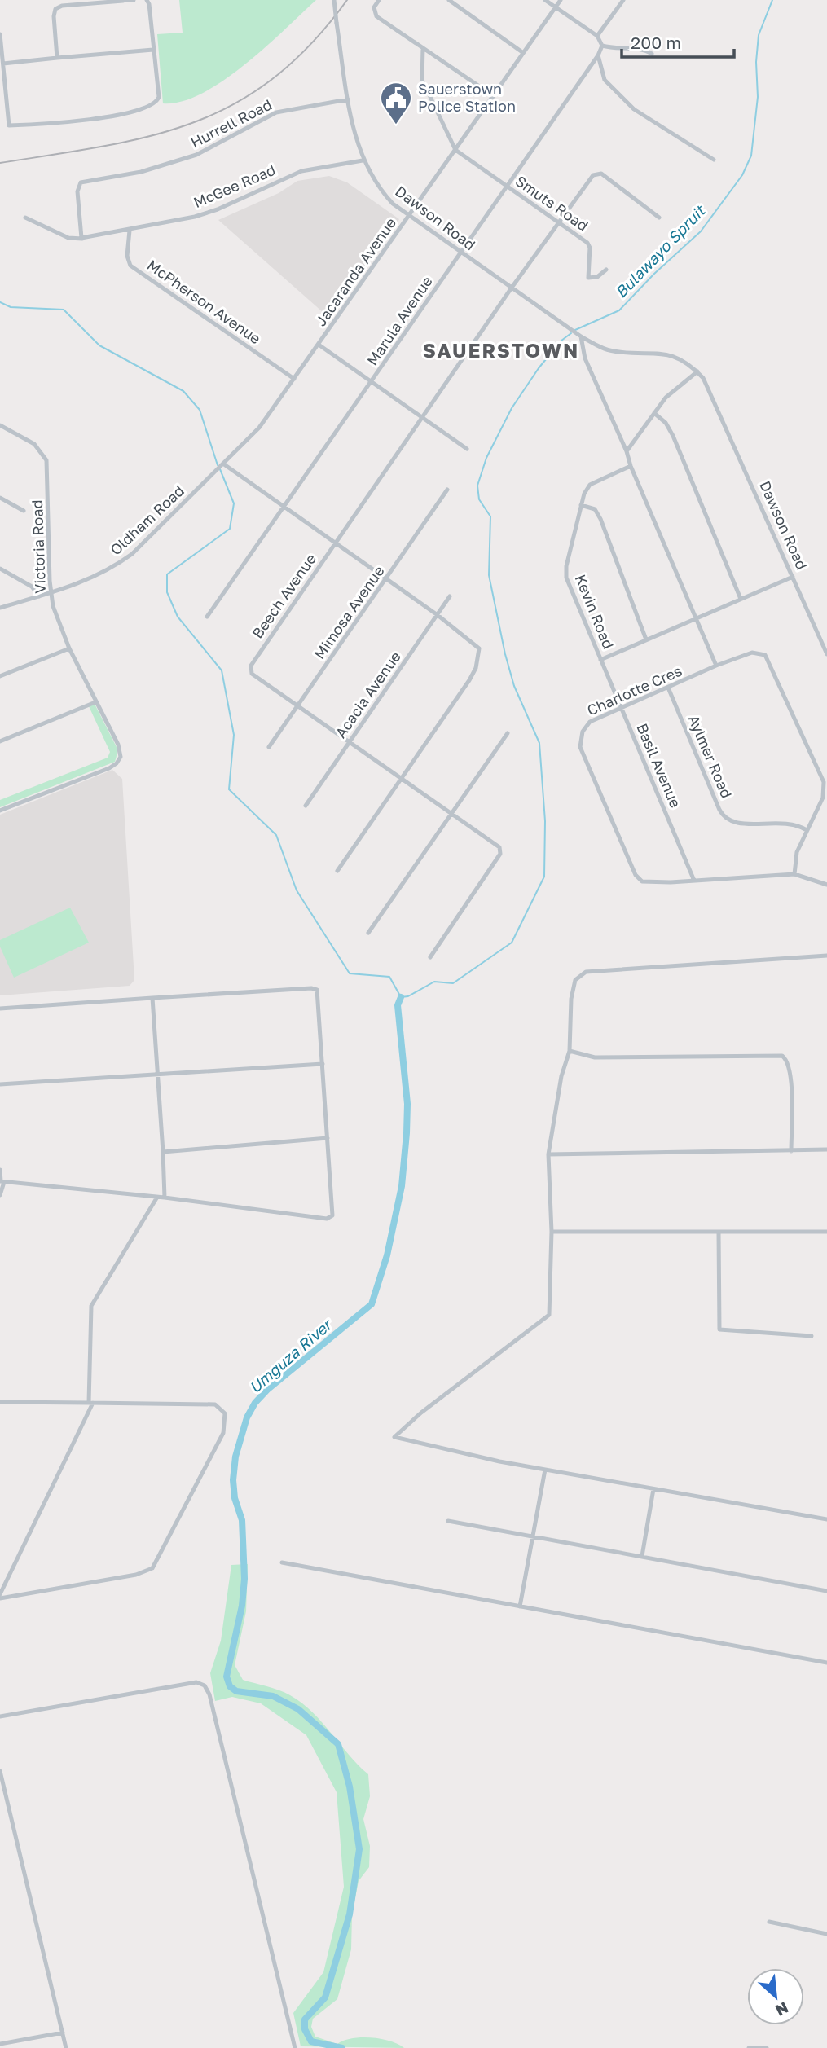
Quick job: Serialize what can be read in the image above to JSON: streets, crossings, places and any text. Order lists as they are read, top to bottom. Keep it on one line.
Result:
{"streets":{"street":["Hurrell Road","McGee Road","Smuts Road","Dawson Road","Jacaranda Avenue","McPherson Avenue","Marula Avenue","Oldham Road","Victoria Road","Beech Avenue","Kevin Road","Mimosa Avenue","Charlotte Cres","Acacia Avenue","Aylmer Road","Basil Avenue"]},"crossings":[["Hurrell Road","McGee Road"],["Hurrell Road","Dawson Road"],["McGee Road","Dawson Road"],["McGee Road","McPherson Avenue"],["Smuts Road","Jacaranda Avenue"],["Smuts Road","Marula Avenue"],["Smuts Road","Beech Avenue"],["Dawson Road","Jacaranda Avenue"],["Dawson Road","Marula Avenue"],["Dawson Road","Beech Avenue"],["Jacaranda Avenue","McPherson Avenue"],["Jacaranda Avenue","Oldham Road"],["Oldham Road","Victoria Road"],["Beech Avenue","Mimosa Avenue"],["Beech Avenue","Acacia Avenue"],["Kevin Road","Basil Avenue"],["Charlotte Cres","Aylmer Road"],["Charlotte Cres","Basil Avenue"]],"districts":["SAUERSTOWN"],"water":["Bulawayo Spruit","Umguza River"],"places":{"public building":["Sauerstown Police Station"]},"scale_bar":"200 m","north":"bottom right"}
